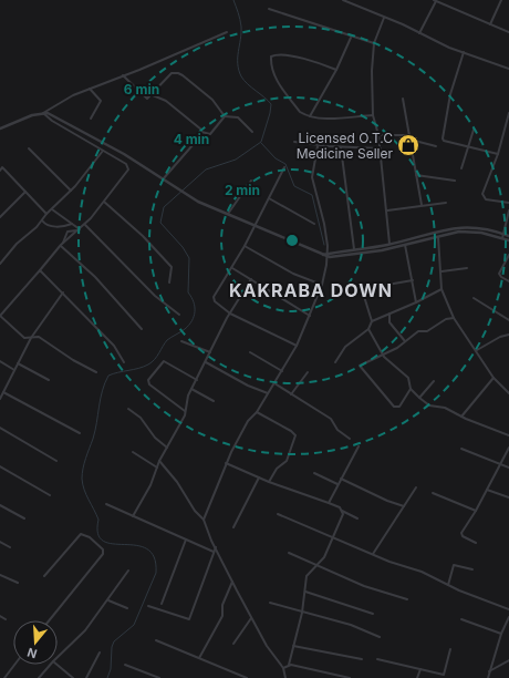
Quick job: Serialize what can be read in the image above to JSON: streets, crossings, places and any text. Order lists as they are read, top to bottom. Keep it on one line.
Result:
{"districts":["KAKRABA DOWN"],"places":{"shop":["Licensed O.T.C Medicine Seller"]},"north":"bottom","rings":["6 min","4 min","2 min"]}
